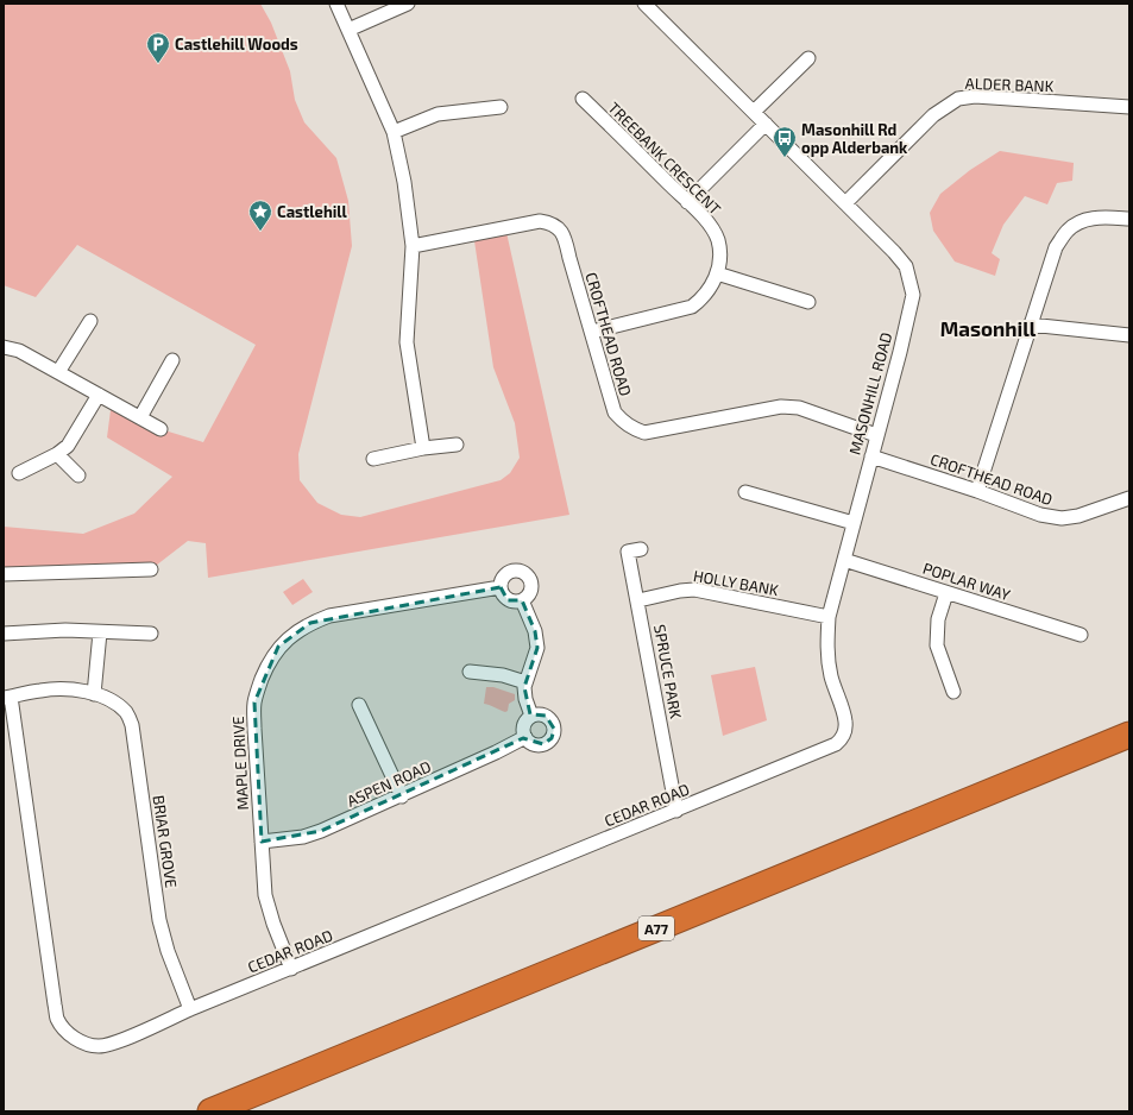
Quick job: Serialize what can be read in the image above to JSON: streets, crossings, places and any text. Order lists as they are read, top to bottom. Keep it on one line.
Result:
{"streets":{"highway":["A77"],"street":["ALDER BANK","TREEBANK CRESCENT","CROFTHEAD ROAD","MASONHILL ROAD","POPLAR WAY","HOLLY BANK","SPRUCE PARK","MAPLE DRIVE","ASPEN ROAD","CEDAR ROAD","BRIAR GROVE"]},"crossings":[["ALDER BANK","MASONHILL ROAD"],["TREEBANK CRESCENT","CROFTHEAD ROAD"],["CROFTHEAD ROAD","MASONHILL ROAD"],["MASONHILL ROAD","POPLAR WAY"],["MASONHILL ROAD","HOLLY BANK"],["MASONHILL ROAD","CEDAR ROAD"],["HOLLY BANK","SPRUCE PARK"],["SPRUCE PARK","CEDAR ROAD"],["MAPLE DRIVE","ASPEN ROAD"],["MAPLE DRIVE","CEDAR ROAD"],["CEDAR ROAD","BRIAR GROVE"]],"districts":["Masonhill"],"places":{"parking":["Castlehill Woods"],"bus stop":["Masonhill Rd opp Alderbank"],"place":["Castlehill"]}}
